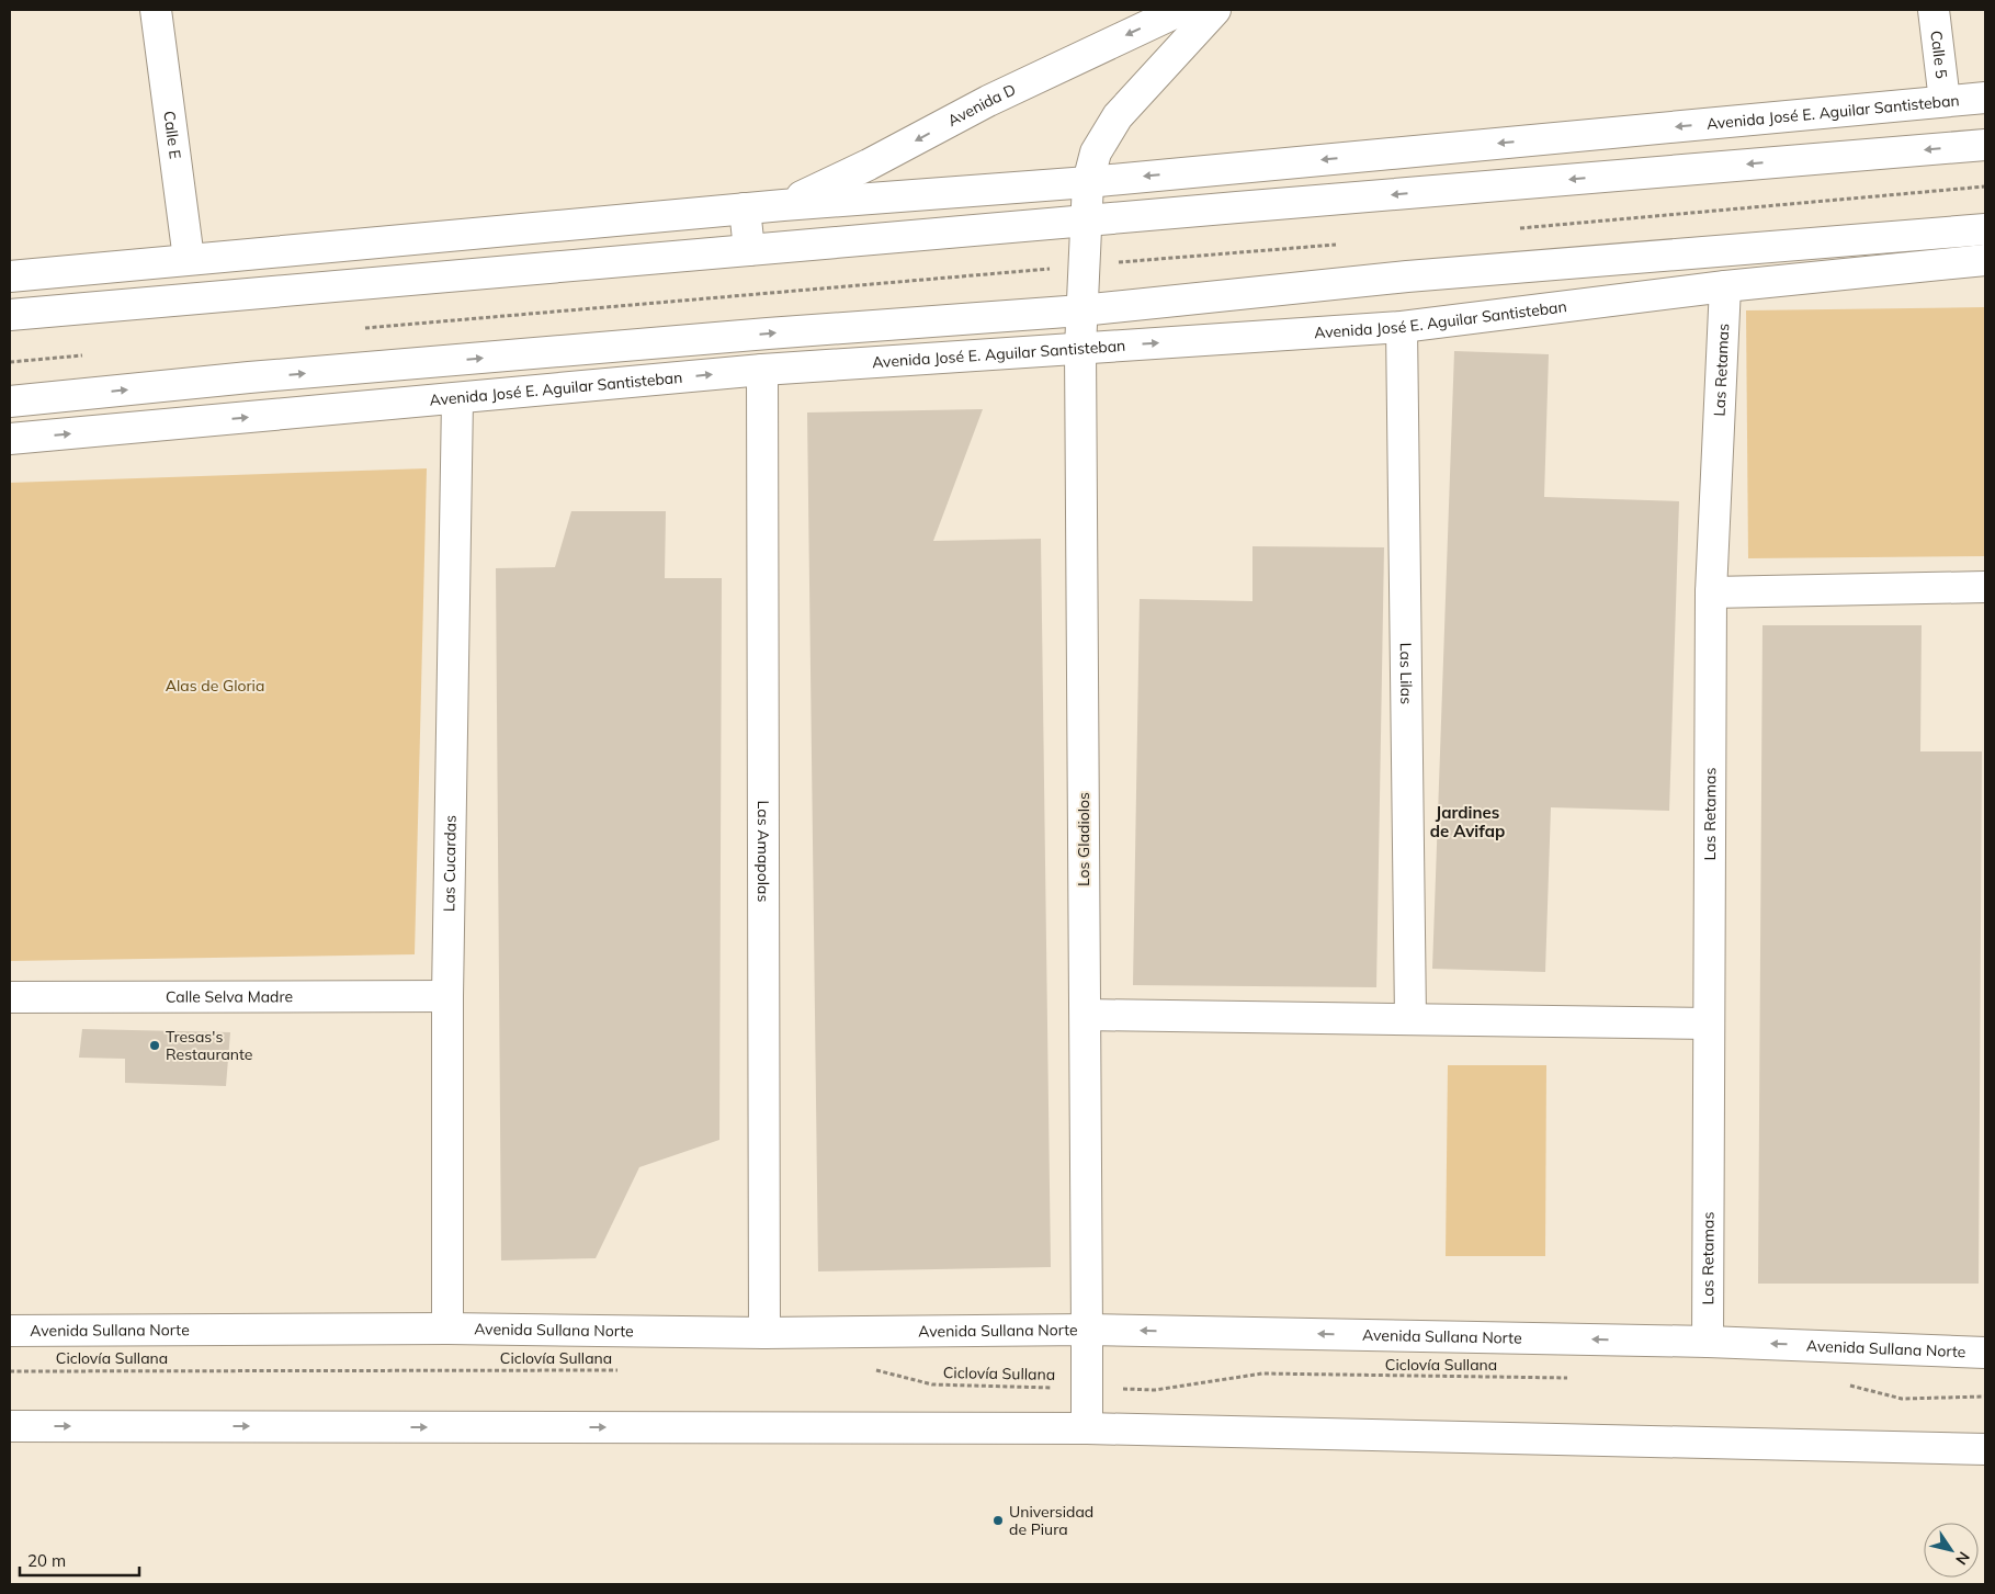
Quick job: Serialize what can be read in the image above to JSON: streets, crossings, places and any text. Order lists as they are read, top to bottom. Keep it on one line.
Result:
{"streets":{"street":["Calle 5","Avenida D","Avenida José E. Aguilar Santisteban","Calle E","Las Retamas","Las Lilas","Los Gladiolos","Las Amapolas","Las Cucardas","Calle Selva Madre","Avenida Sullana Norte"],"path":["Ciclovía Sullana"]},"crossings":[["Calle 5","Avenida José E. Aguilar Santisteban"],["Avenida D","Avenida José E. Aguilar Santisteban"],["Avenida José E. Aguilar Santisteban","Calle E"],["Avenida José E. Aguilar Santisteban","Las Retamas"],["Avenida José E. Aguilar Santisteban","Las Lilas"],["Avenida José E. Aguilar Santisteban","Los Gladiolos"],["Avenida José E. Aguilar Santisteban","Las Amapolas"],["Avenida José E. Aguilar Santisteban","Las Cucardas"],["Las Retamas","Avenida Sullana Norte"],["Los Gladiolos","Avenida Sullana Norte"],["Las Amapolas","Avenida Sullana Norte"],["Las Cucardas","Calle Selva Madre"],["Las Cucardas","Avenida Sullana Norte"]],"districts":["Jardines de Avifap"],"parks":["Alas de Gloria"],"places":["Tresas's Restaurante","Universidad de Piura"],"scale_bar":"20 m","north":"bottom right"}
